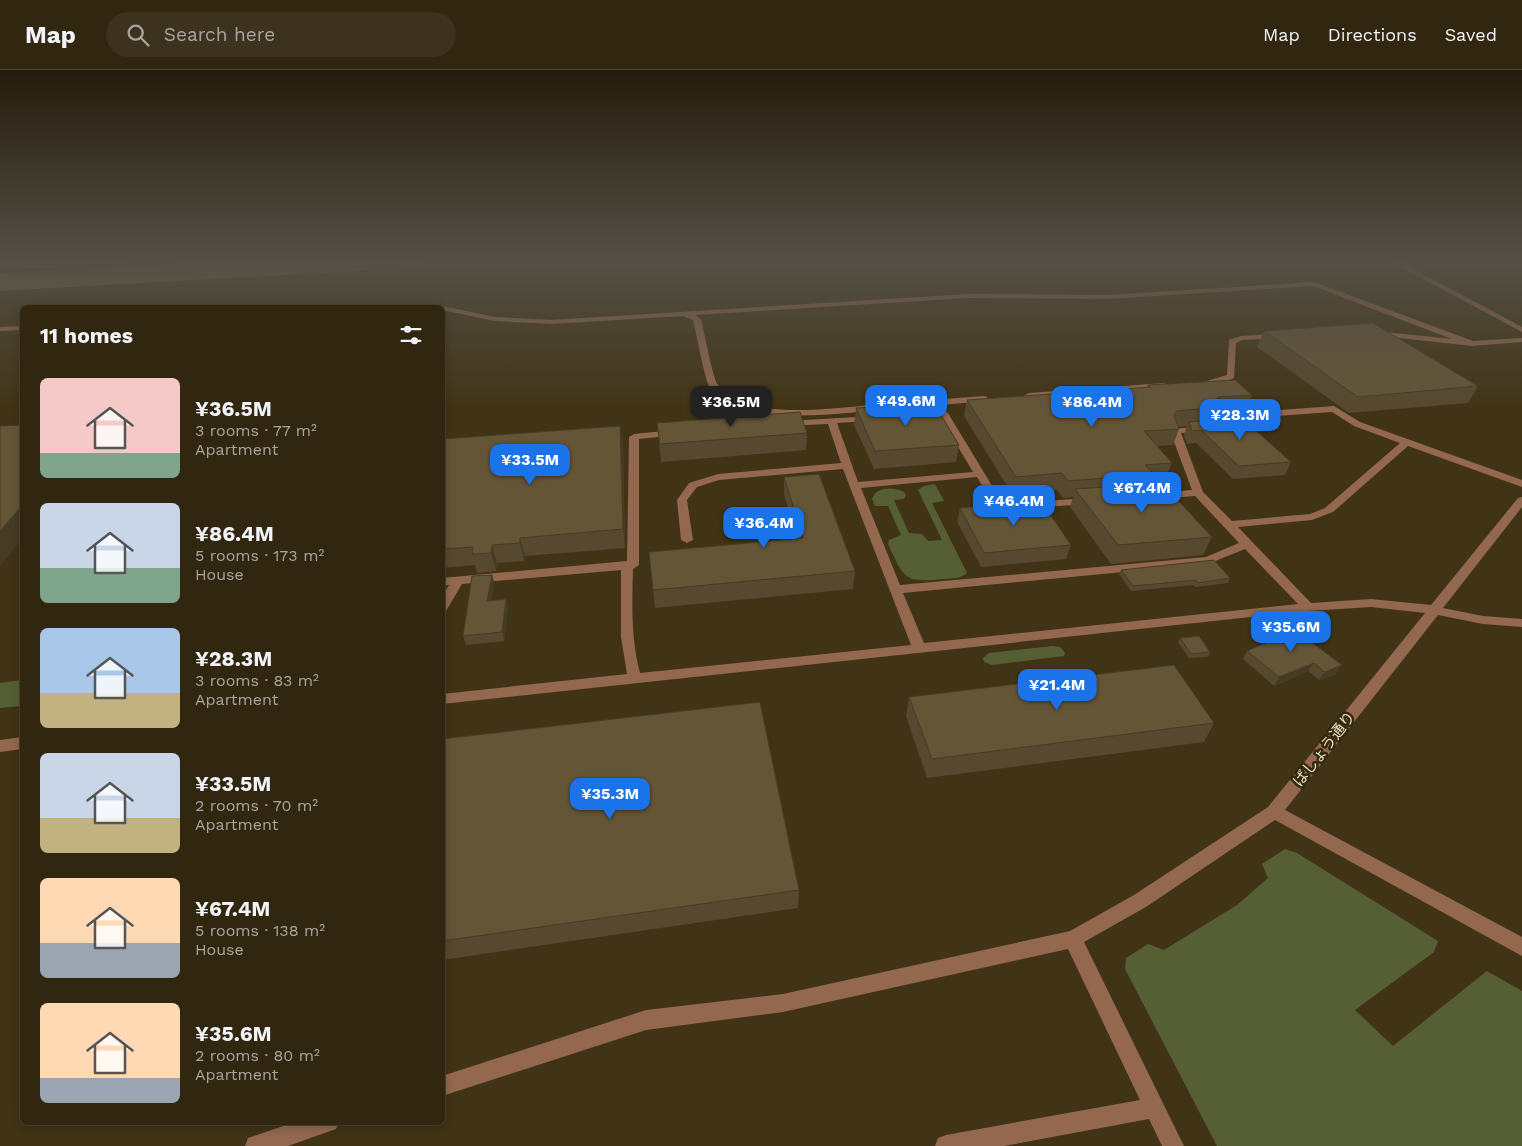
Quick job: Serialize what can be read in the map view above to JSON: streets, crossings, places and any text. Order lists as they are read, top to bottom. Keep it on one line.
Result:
{"streets":{"lane":["ばしょう通り"]},"page":{"header":"Map","search":"Search here","nav":["Map","Directions","Saved"],"heading":"11 homes","list":[{"name":"¥36.5M","note":"3 rooms · 77 m² · Apartment"},{"name":"¥86.4M","note":"5 rooms · 173 m² · House"},{"name":"¥28.3M","note":"3 rooms · 83 m² · Apartment"},{"name":"¥33.5M","note":"2 rooms · 70 m² · Apartment"},{"name":"¥67.4M","note":"5 rooms · 138 m² · House"},{"name":"¥35.6M","note":"2 rooms · 80 m² · Apartment"}],"price":["¥49.6M","¥36.5M","¥86.4M","¥28.3M","¥33.5M","¥67.4M","¥46.4M","¥36.4M","¥35.6M","¥21.4M","¥35.3M"]}}
